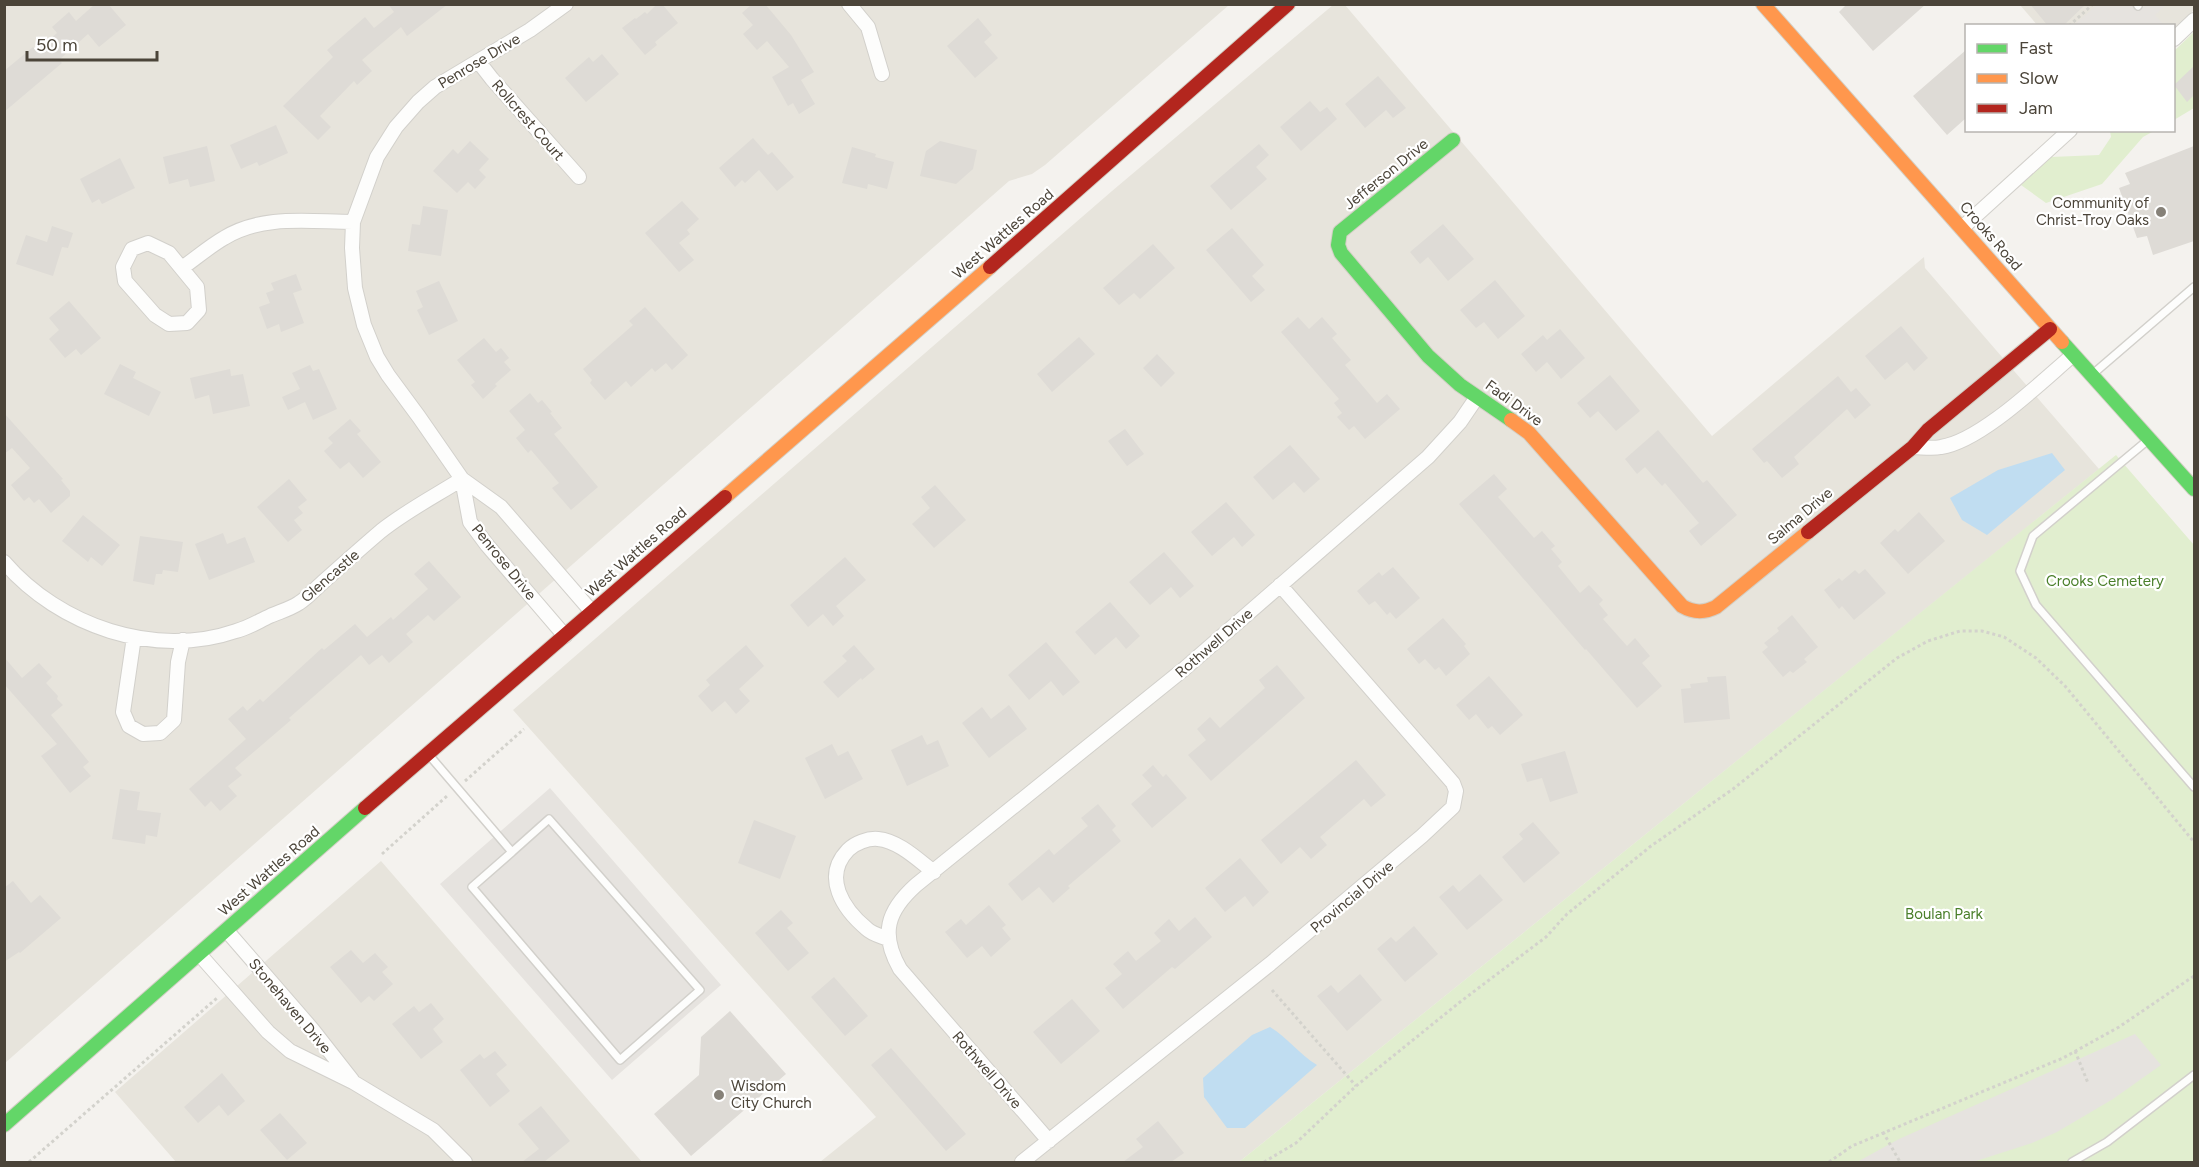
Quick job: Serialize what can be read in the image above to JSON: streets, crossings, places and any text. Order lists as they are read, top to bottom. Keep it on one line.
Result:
{"streets":{"street":["Penrose Drive","Rollcrest Court","Jefferson Drive","West Wattles Road","Crooks Road","Fadi Drive","Salma Drive","Glencastle","Rothwell Drive","Provincial Drive","Stonehaven Drive"]},"crossings":[["Penrose Drive","Rollcrest Court"],["Penrose Drive","West Wattles Road"],["Penrose Drive","Glencastle"],["Jefferson Drive","Fadi Drive"],["West Wattles Road","Stonehaven Drive"],["Crooks Road","Salma Drive"],["Fadi Drive","Salma Drive"],["Fadi Drive","Rothwell Drive"],["Rothwell Drive","Provincial Drive"]],"parks":["Crooks Cemetery","Boulan Park"],"places":["Community of Christ-Troy Oaks","Wisdom City Church"],"legend":["Fast","Slow","Jam"],"scale_bar":"50 m"}
